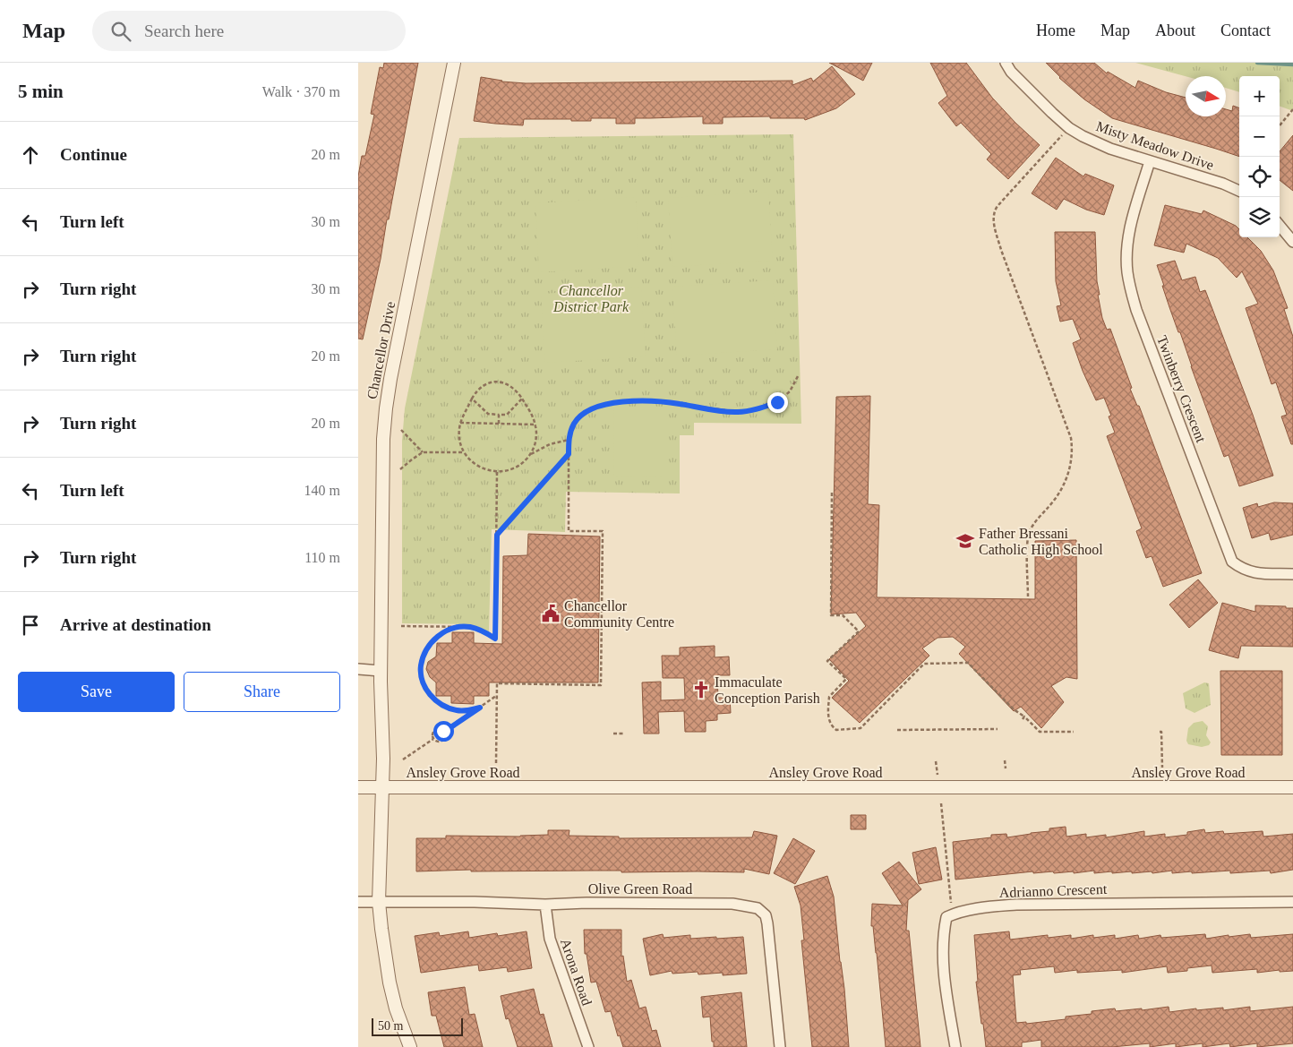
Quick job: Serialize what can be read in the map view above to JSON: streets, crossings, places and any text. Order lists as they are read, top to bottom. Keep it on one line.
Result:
{"streets":{"street":["Misty Meadow Drive","Chancellor Drive","Twinberry Crescent","Ansley Grove Road","Olive Green Road","Adrianno Crescent","Arona Road"]},"crossings":[["Misty Meadow Drive","Twinberry Crescent"],["Chancellor Drive","Ansley Grove Road"],["Chancellor Drive","Olive Green Road"],["Olive Green Road","Arona Road"]],"parks":["Chancellor District Park"],"places":{"school or university":["Father Bressani Catholic High School"],"public building":["Chancellor Community Centre"],"church":["Immaculate Conception Parish"]},"scale_bar":"50 m","north":"right","page":{"header":"Map","search":"Search here","nav":["Home","Map","About","Contact"],"heading":["5 min","Walk · 370 m"],"map_buttons":["+","−"],"list":[["Continue","20 m"],["Turn left","30 m"],["Turn right","30 m"],["Turn right","20 m"],["Turn right","20 m"],["Turn left","140 m"],["Turn right","110 m"],"Arrive at destination"],"buttons":["Save","Share"],"scale":"50 m"}}
